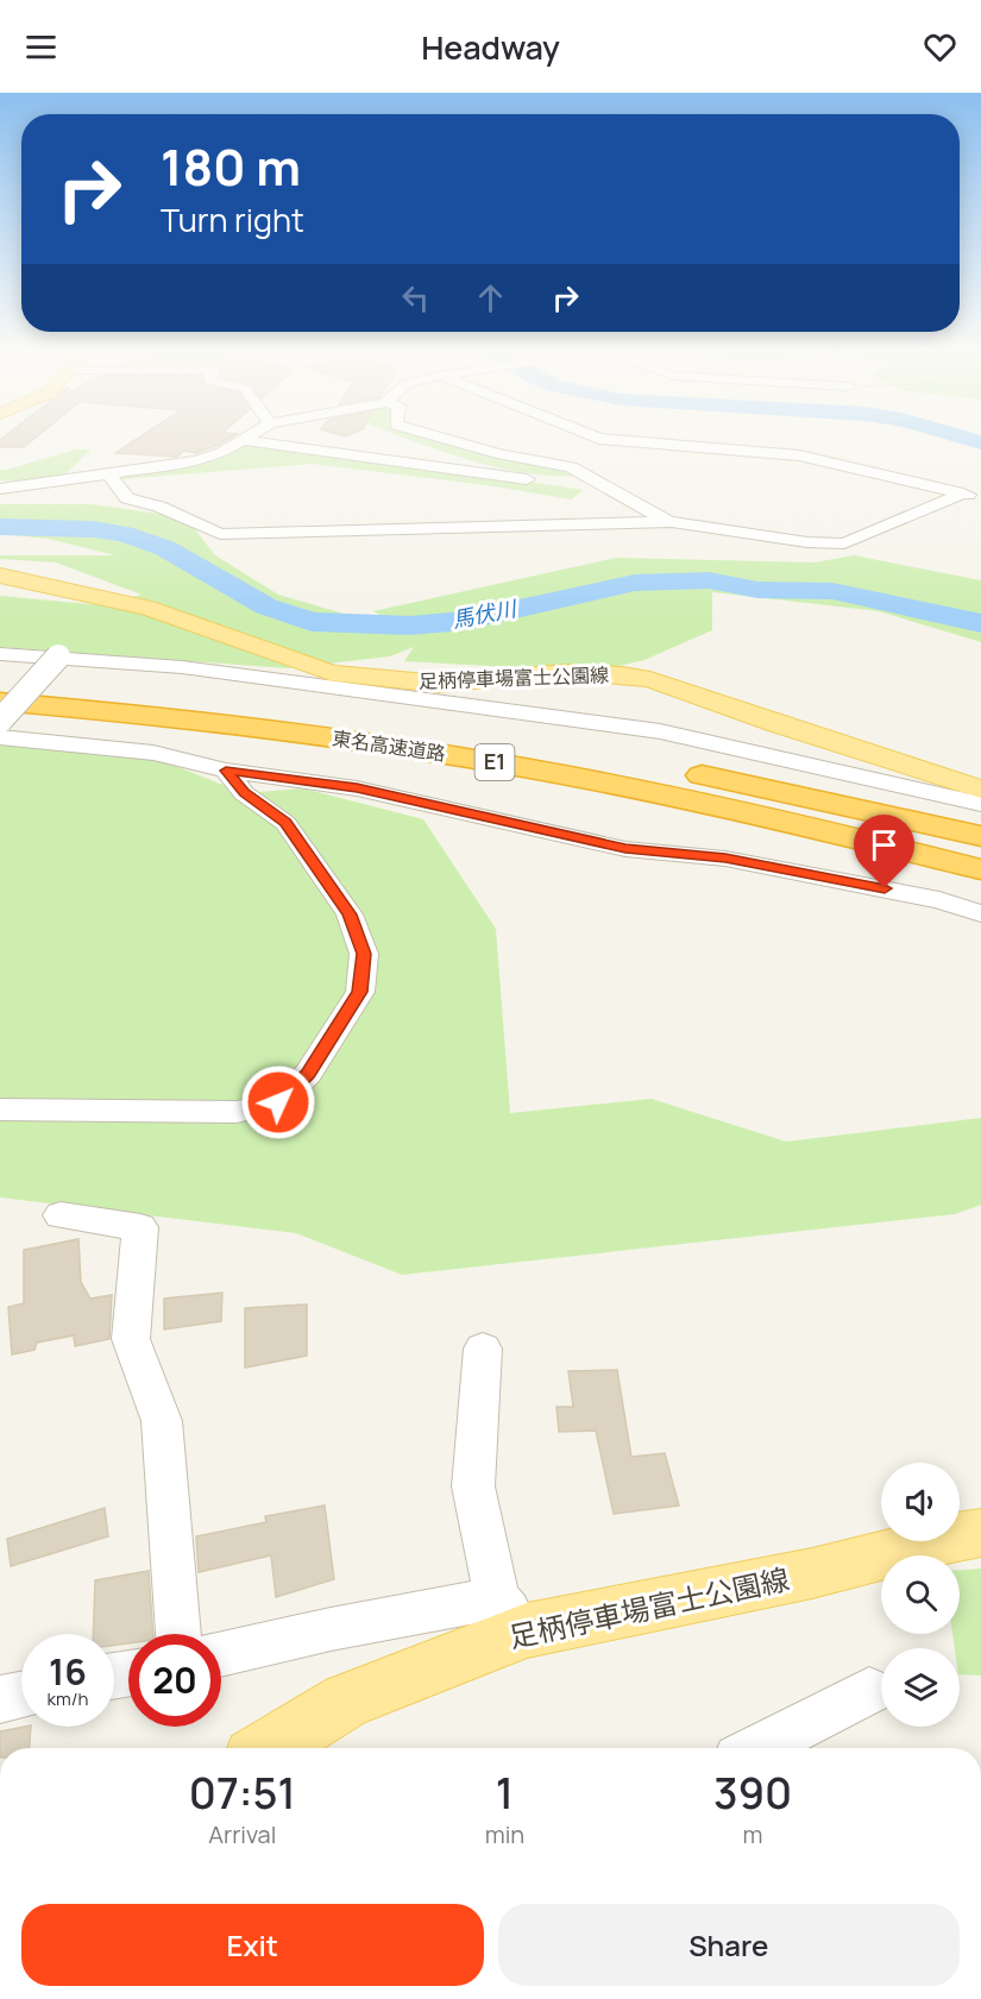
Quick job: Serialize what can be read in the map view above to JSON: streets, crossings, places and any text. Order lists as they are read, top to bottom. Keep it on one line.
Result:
{"streets":{"highway":["東名高速道路","E1"],"main road":["足柄停車場富士公園線"]},"water":["馬伏川"],"page":{"header":"Headway","turn":["180 m","Turn right"],"speed":"16 km/h","limit":"20","eta":["07:51","Arrival","1","min","390","m"],"buttons":["Exit","Share"]}}
